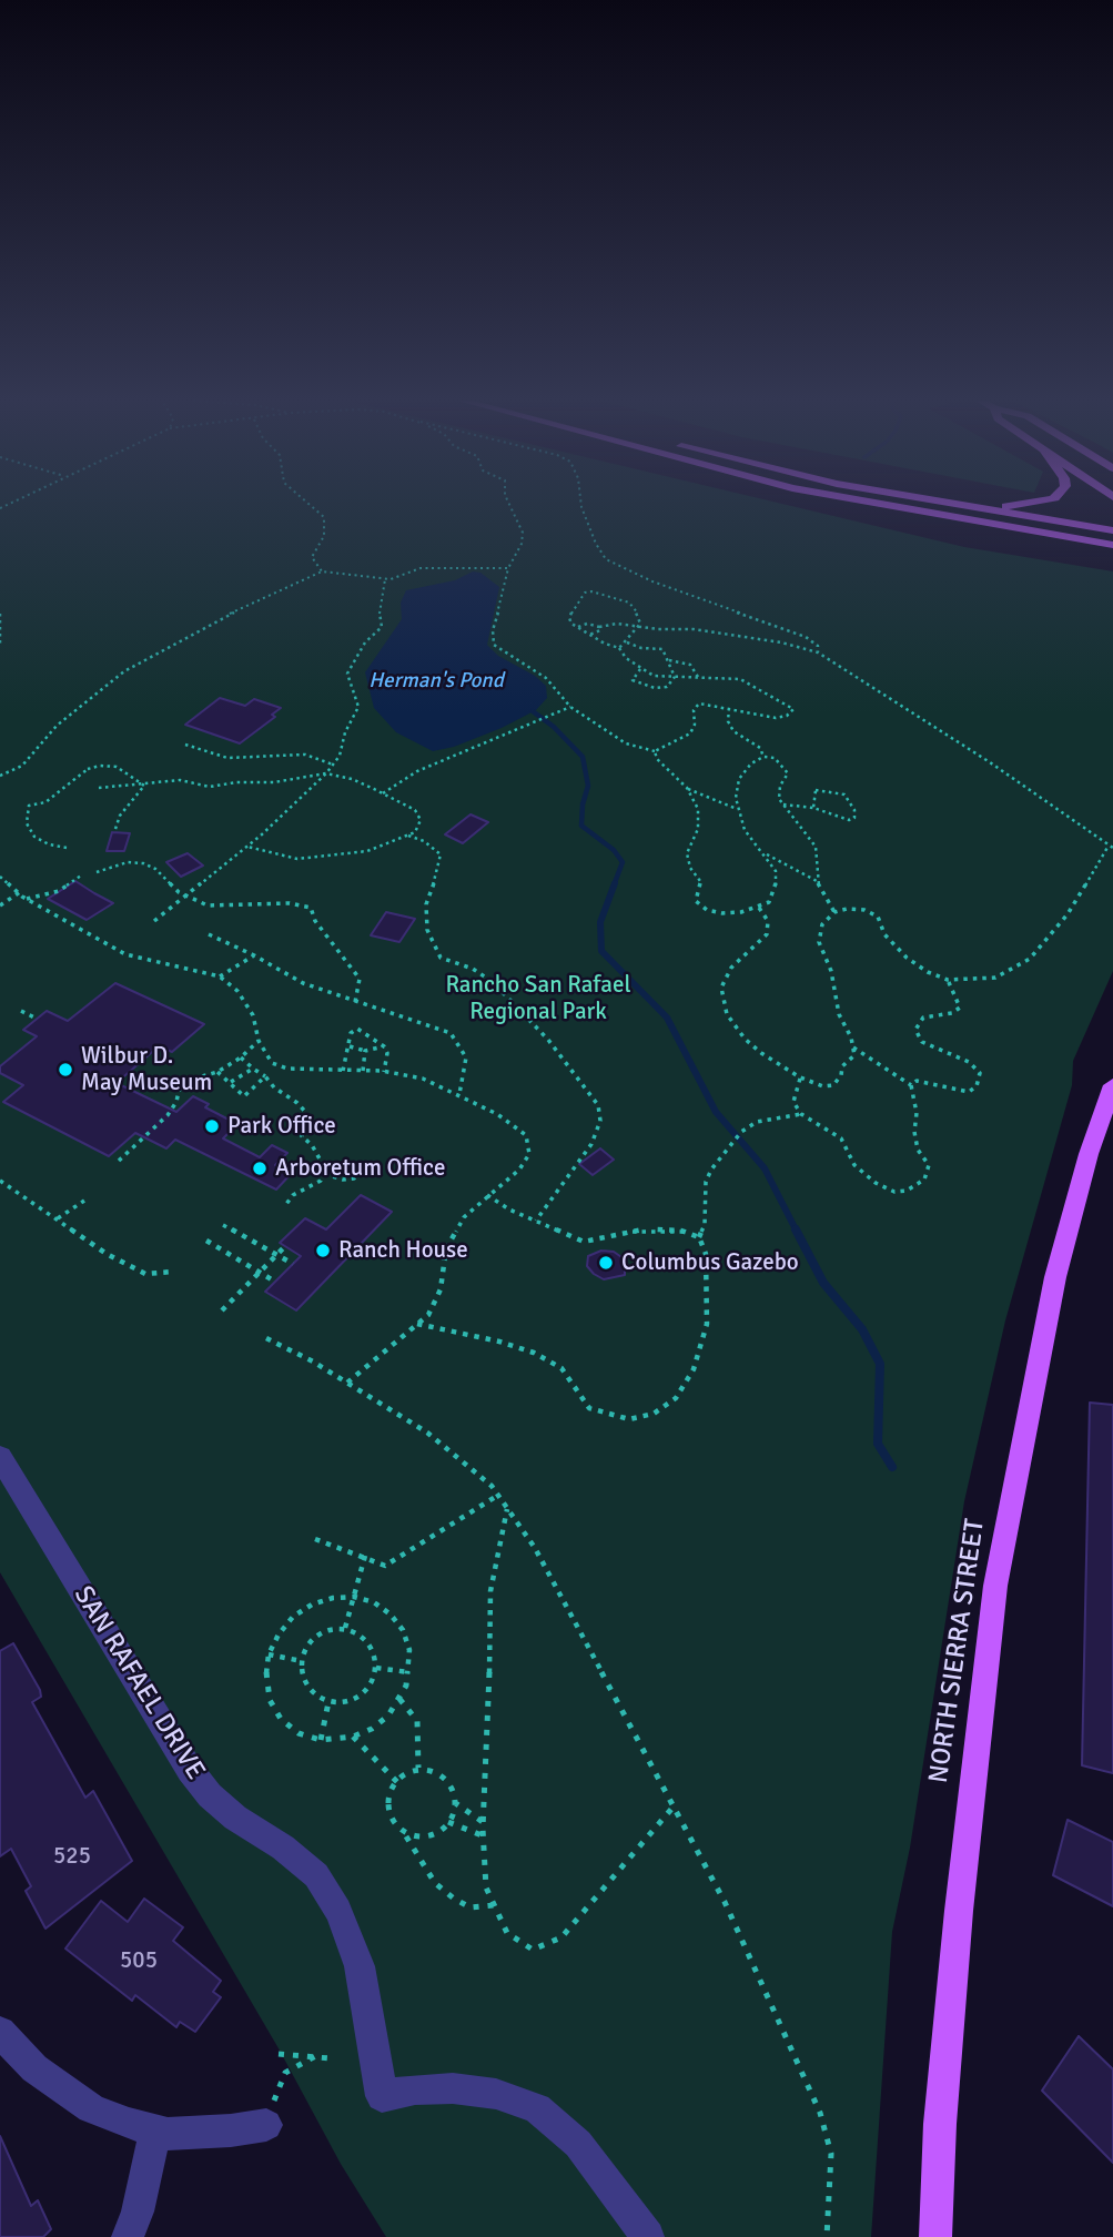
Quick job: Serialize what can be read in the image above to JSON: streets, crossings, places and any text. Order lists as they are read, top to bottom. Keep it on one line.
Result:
{"streets":{"main road":["NORTH SIERRA STREET"],"street":["SAN RAFAEL DRIVE"]},"water":["Herman's Pond"],"parks":["Rancho San Rafael Regional Park"],"places":["Wilbur D. May Museum","Park Office","Arboretum Office","Ranch House","Columbus Gazebo"],"house_numbers":["525","505"]}
